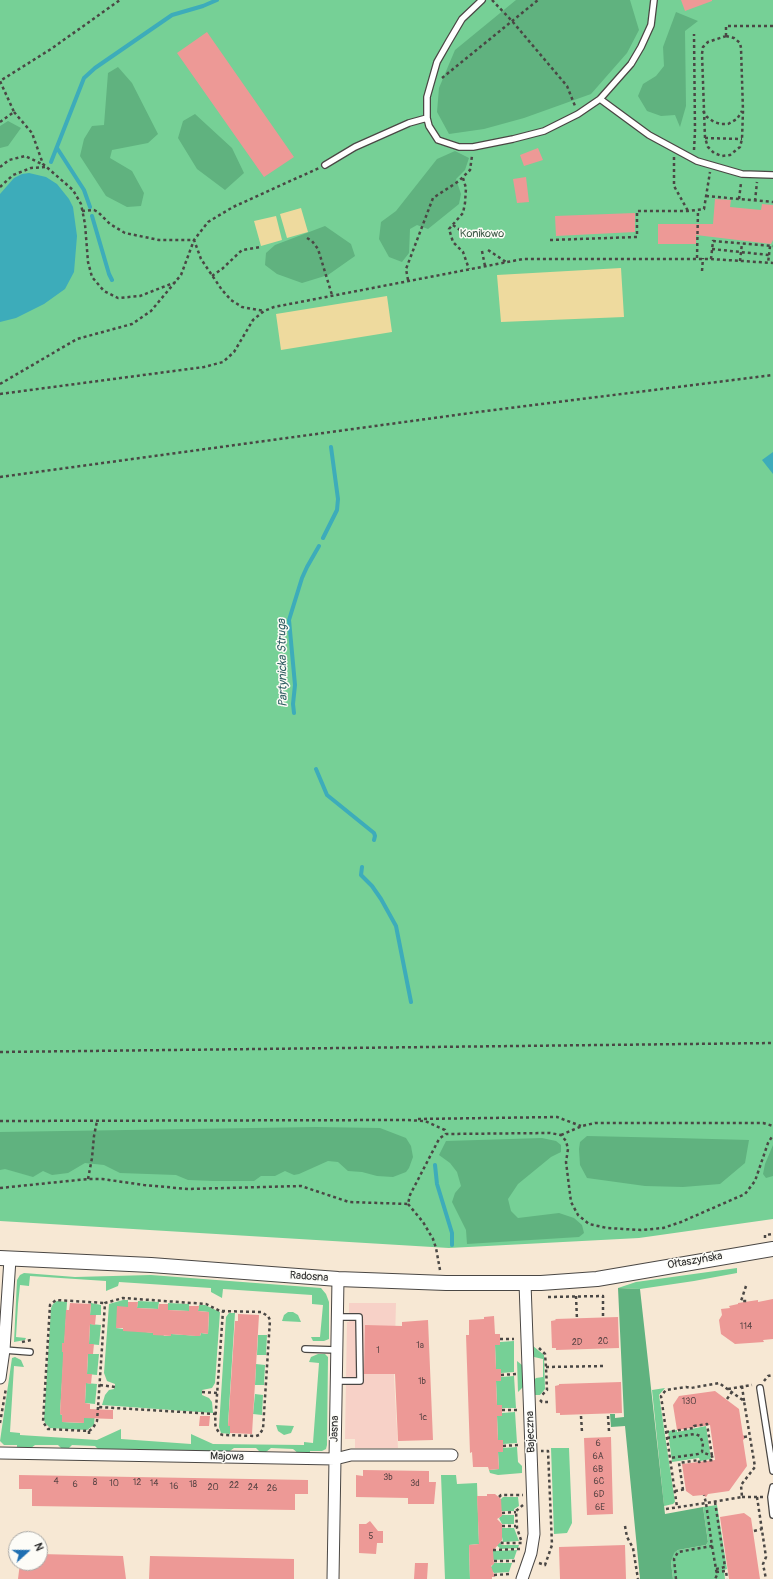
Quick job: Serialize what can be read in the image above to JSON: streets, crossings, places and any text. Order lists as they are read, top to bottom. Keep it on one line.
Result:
{"streets":{"street":["Ołtaszyńska","Radosna","Jasna","Bajeczna","Majowa"]},"crossings":[["Ołtaszyńska","Radosna"],["Radosna","Jasna"],["Radosna","Bajeczna"],["Jasna","Majowa"]],"water":["Partynicka Struga"],"parks":["Konikowo"],"house_numbers":["114","2C","2D","1a","1","1b","130","1c","6","6A","6B","3b","4","6C","8","12","10","14","3d","6","18","22","16","20","24","26","6D","6E","5"],"north":"right"}
